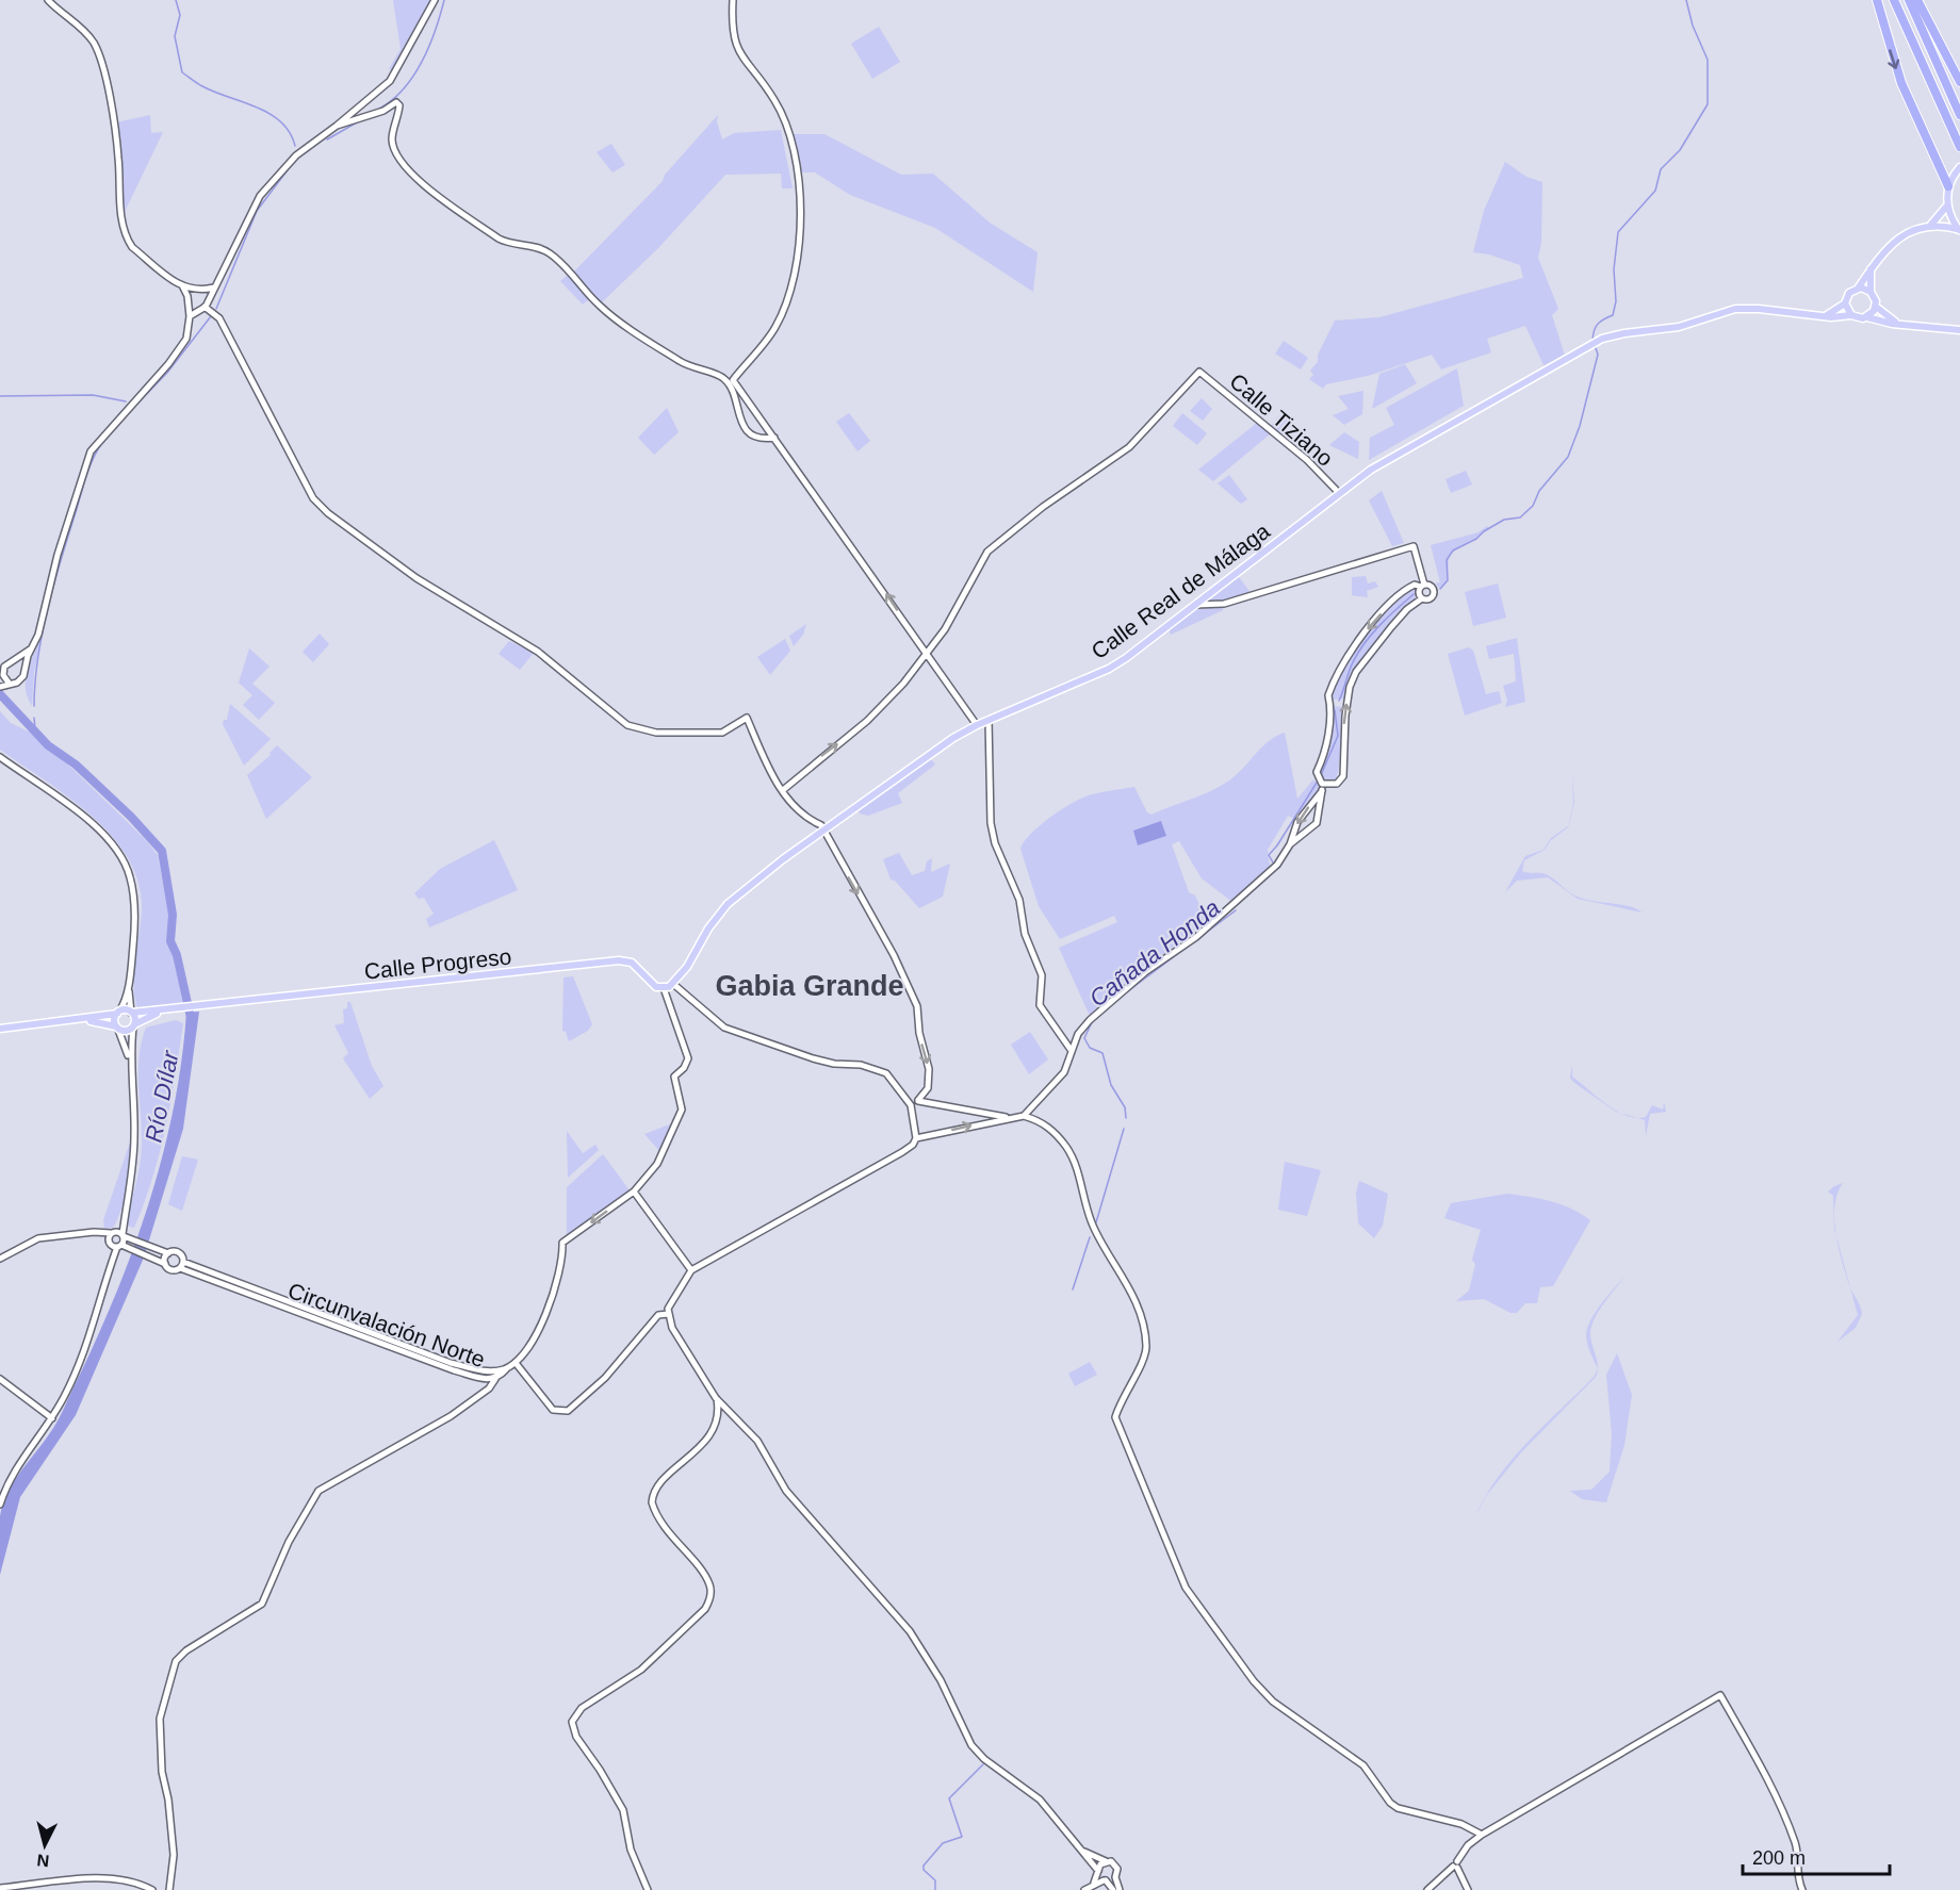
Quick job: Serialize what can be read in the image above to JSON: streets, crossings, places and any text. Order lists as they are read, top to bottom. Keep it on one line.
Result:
{"streets":{"main road":["Calle Real de Málaga","Calle Progreso"],"street":["Calle Tiziano","Circunvalación Norte"]},"crossings":[["Calle Tiziano","Calle Real de Málaga"]],"districts":["Gabia Grande"],"water":["Cañada Honda","Río Dílar"],"scale_bar":"200 m","north":"bottom"}
